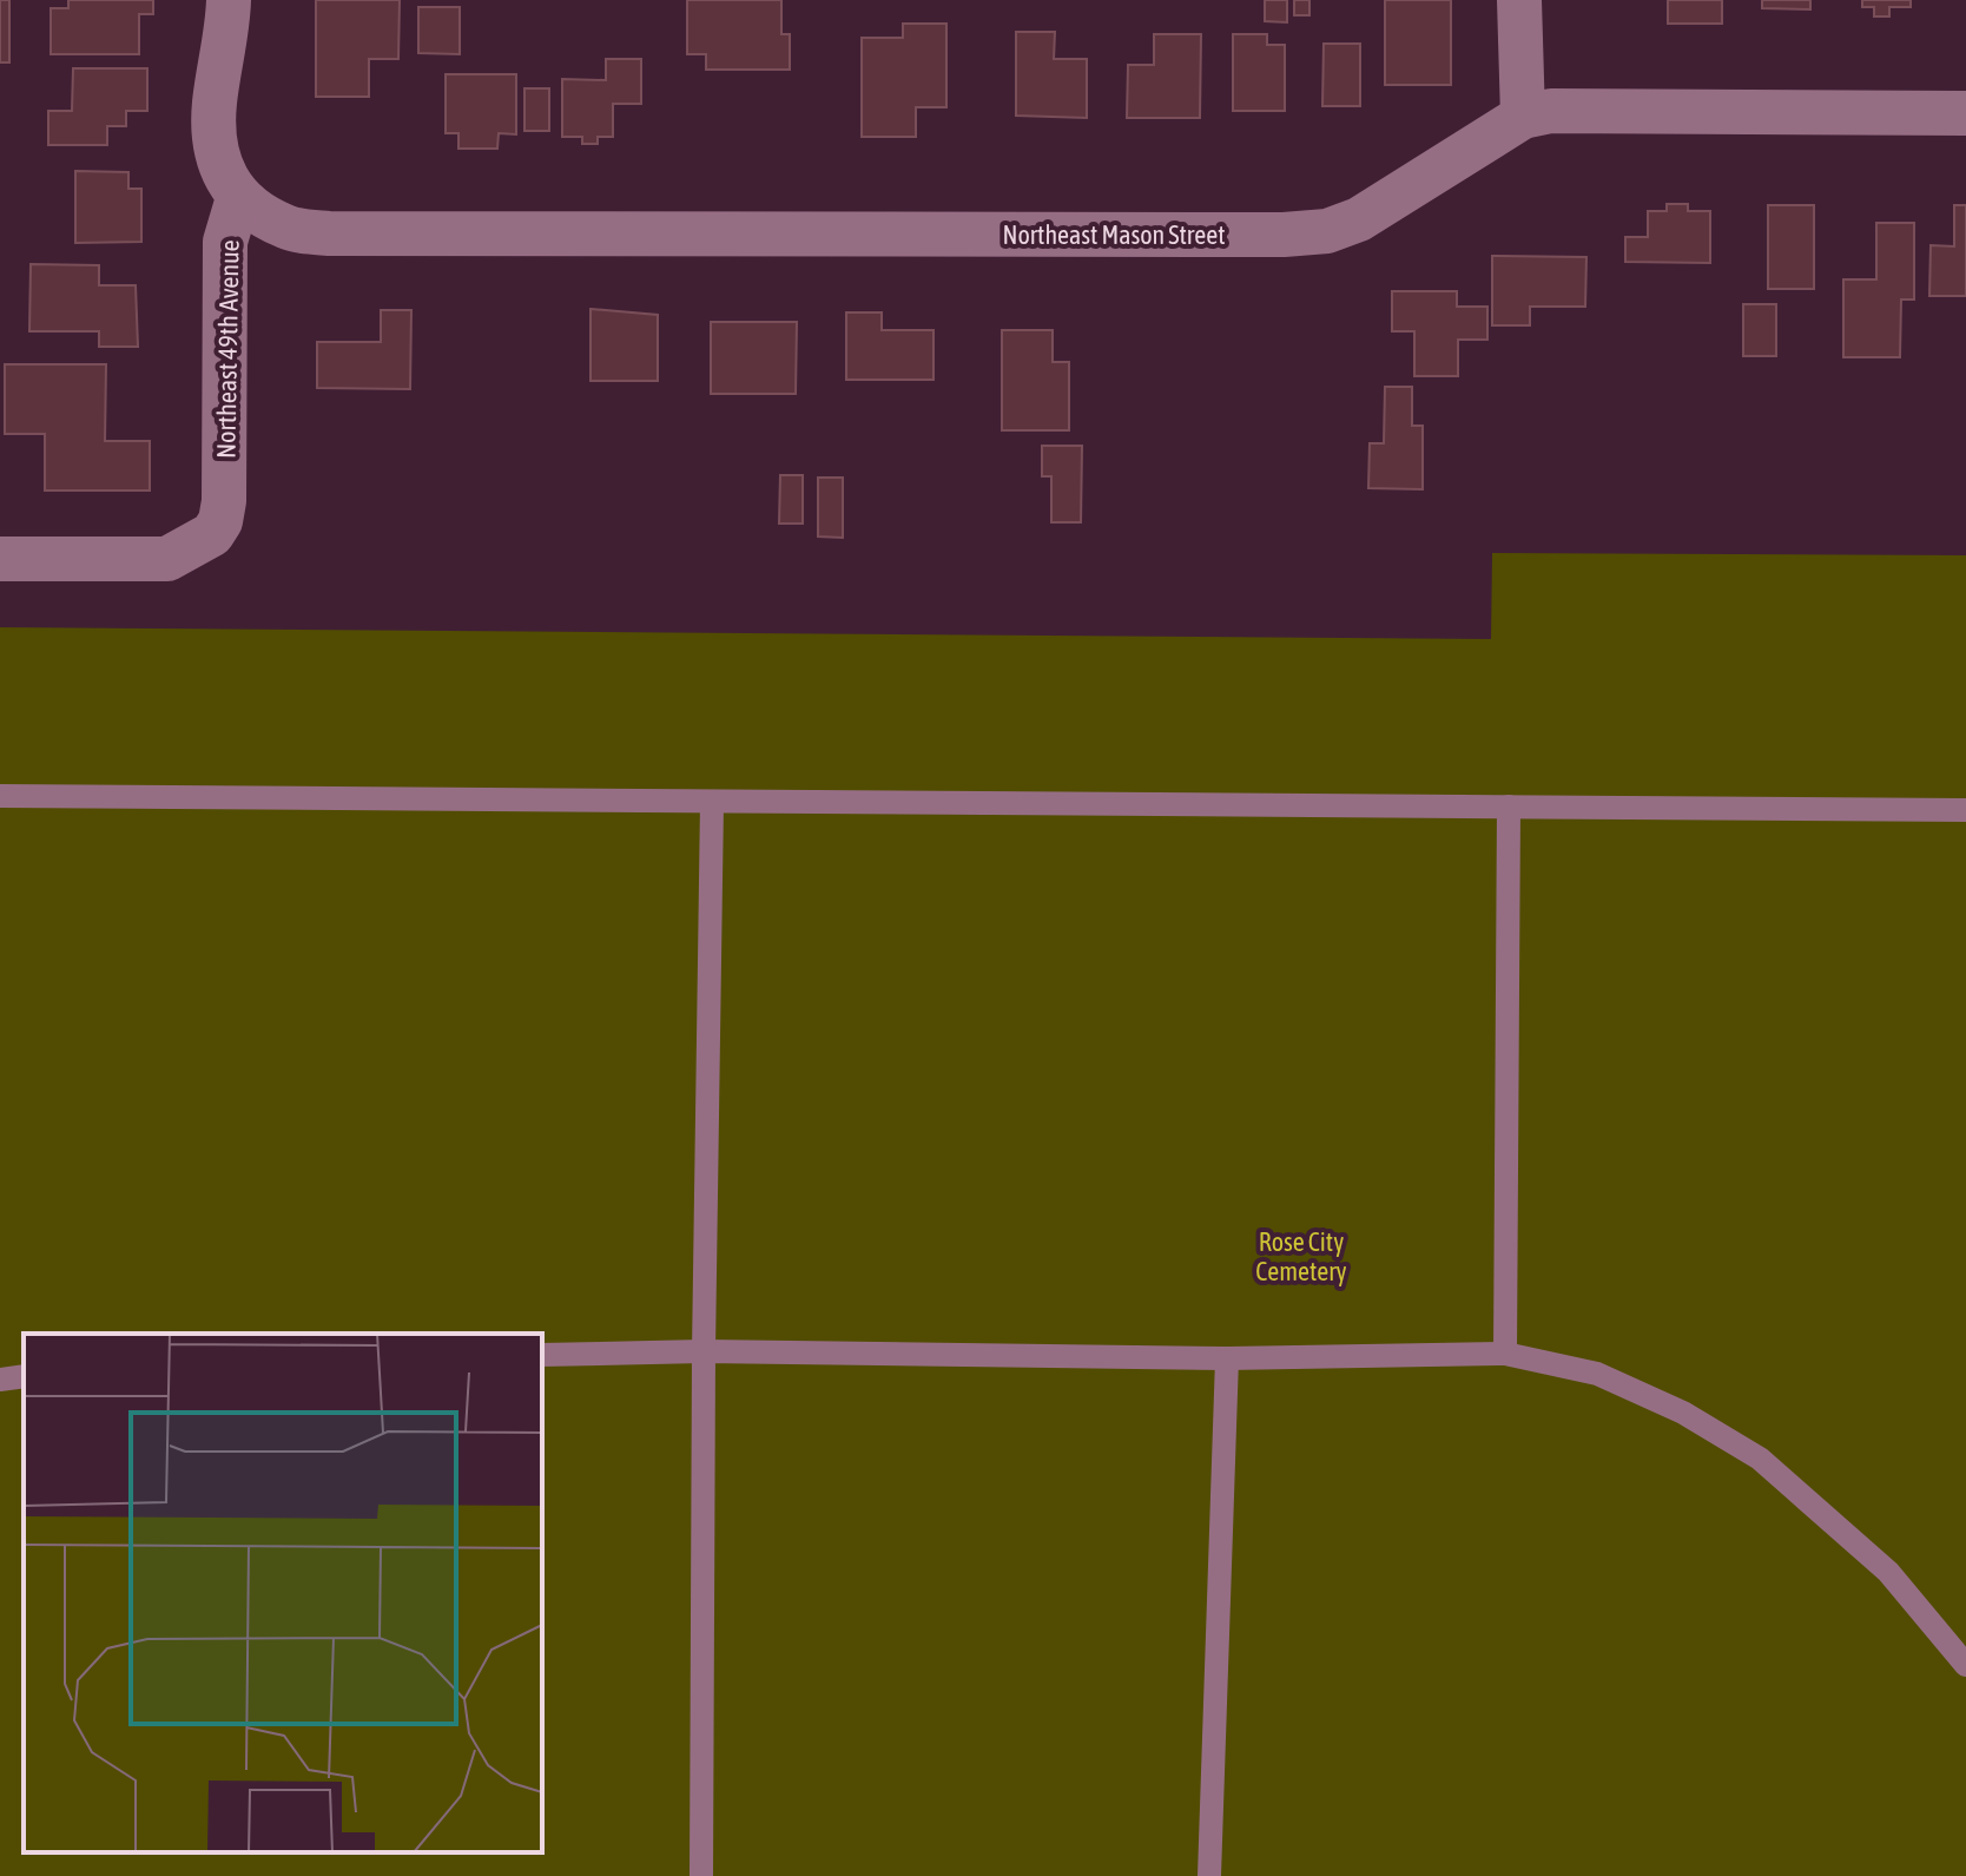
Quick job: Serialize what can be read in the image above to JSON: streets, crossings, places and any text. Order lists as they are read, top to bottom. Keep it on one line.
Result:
{"streets":{"street":["Northeast Mason Street","Northeast 49th Avenue"]},"crossings":[["Northeast Mason Street","Northeast 49th Avenue"]],"parks":["Rose City Cemetery"]}
